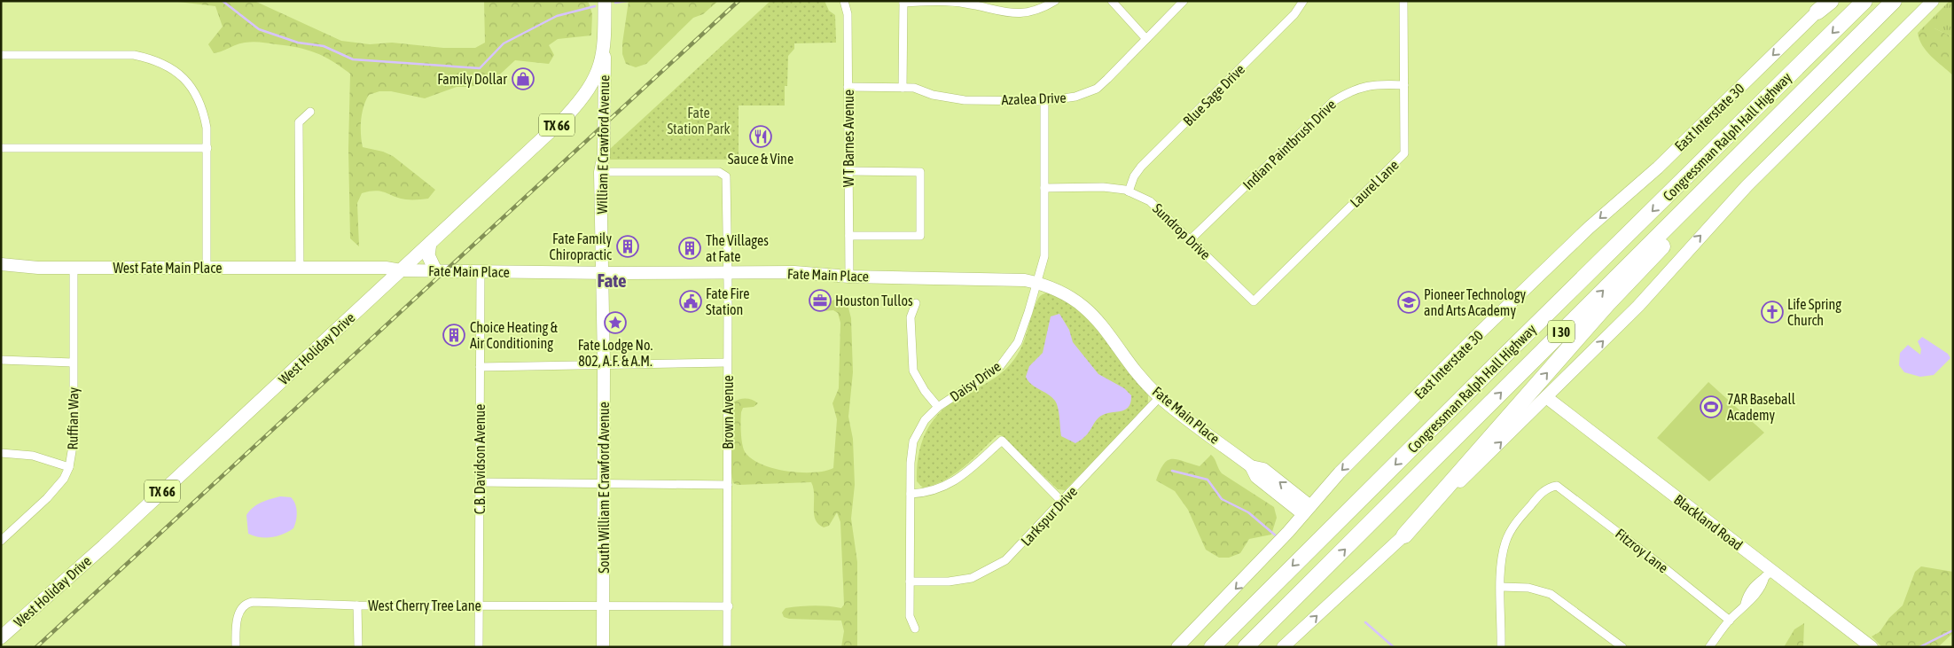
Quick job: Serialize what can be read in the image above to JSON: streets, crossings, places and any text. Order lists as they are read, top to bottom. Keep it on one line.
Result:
{"streets":{"highway":["Congressman Ralph Hall Highway","I 30"],"main road":["East Interstate 30","TX 66","William E Crawford Avenue","West Fate Main Place","Fate Main Place","West Holiday Drive","South William E Crawford Avenue","Blackland Road"],"street":["Blue Sage Drive","Azalea Drive","W T Barnes Avenue","Indian Paintbrush Drive","Laurel Lane","Sundrop Drive","Daisy Drive","Brown Avenue","Ruffian Way","C.B. Davidson Avenue","Larkspur Drive","Fitzroy Lane","West Cherry Tree Lane"]},"crossings":[["Blue Sage Drive","Sundrop Drive"],["Azalea Drive","W T Barnes Avenue"],["Azalea Drive","Daisy Drive"],["East Interstate 30","Fate Main Place"],["TX 66","William E Crawford Avenue"],["TX 66","West Holiday Drive"],["W T Barnes Avenue","Fate Main Place"],["William E Crawford Avenue","Fate Main Place"],["William E Crawford Avenue","West Holiday Drive"],["William E Crawford Avenue","Brown Avenue"],["William E Crawford Avenue","South William E Crawford Avenue"],["Indian Paintbrush Drive","Laurel Lane"],["Indian Paintbrush Drive","Sundrop Drive"],["Laurel Lane","Sundrop Drive"],["Sundrop Drive","Daisy Drive"],["West Fate Main Place","Fate Main Place"],["West Fate Main Place","Ruffian Way"],["Fate Main Place","West Holiday Drive"],["Fate Main Place","Daisy Drive"],["Fate Main Place","Brown Avenue"],["Fate Main Place","C.B. Davidson Avenue"],["Fate Main Place","Larkspur Drive"],["Daisy Drive","Larkspur Drive"],["Brown Avenue","West Cherry Tree Lane"],["C.B. Davidson Avenue","West Cherry Tree Lane"],["South William E Crawford Avenue","West Cherry Tree Lane"]],"districts":["Fate"],"parks":["Fate Station Park"],"places":{"shop":["Family Dollar"],"restaurant":["Sauce & Vine"],"building":["Fate Family Chiropractic","The Villages at Fate","Choice Heating & Air Conditioning"],"office":["Houston Tullos"],"public building":["Fate Fire Station"],"school or university":["Pioneer Technology and Arts Academy"],"church":["Life Spring Church"],"place":["Fate Lodge No. 802, A.F. & A.M."],"sports":["7AR Baseball Academy"]}}
